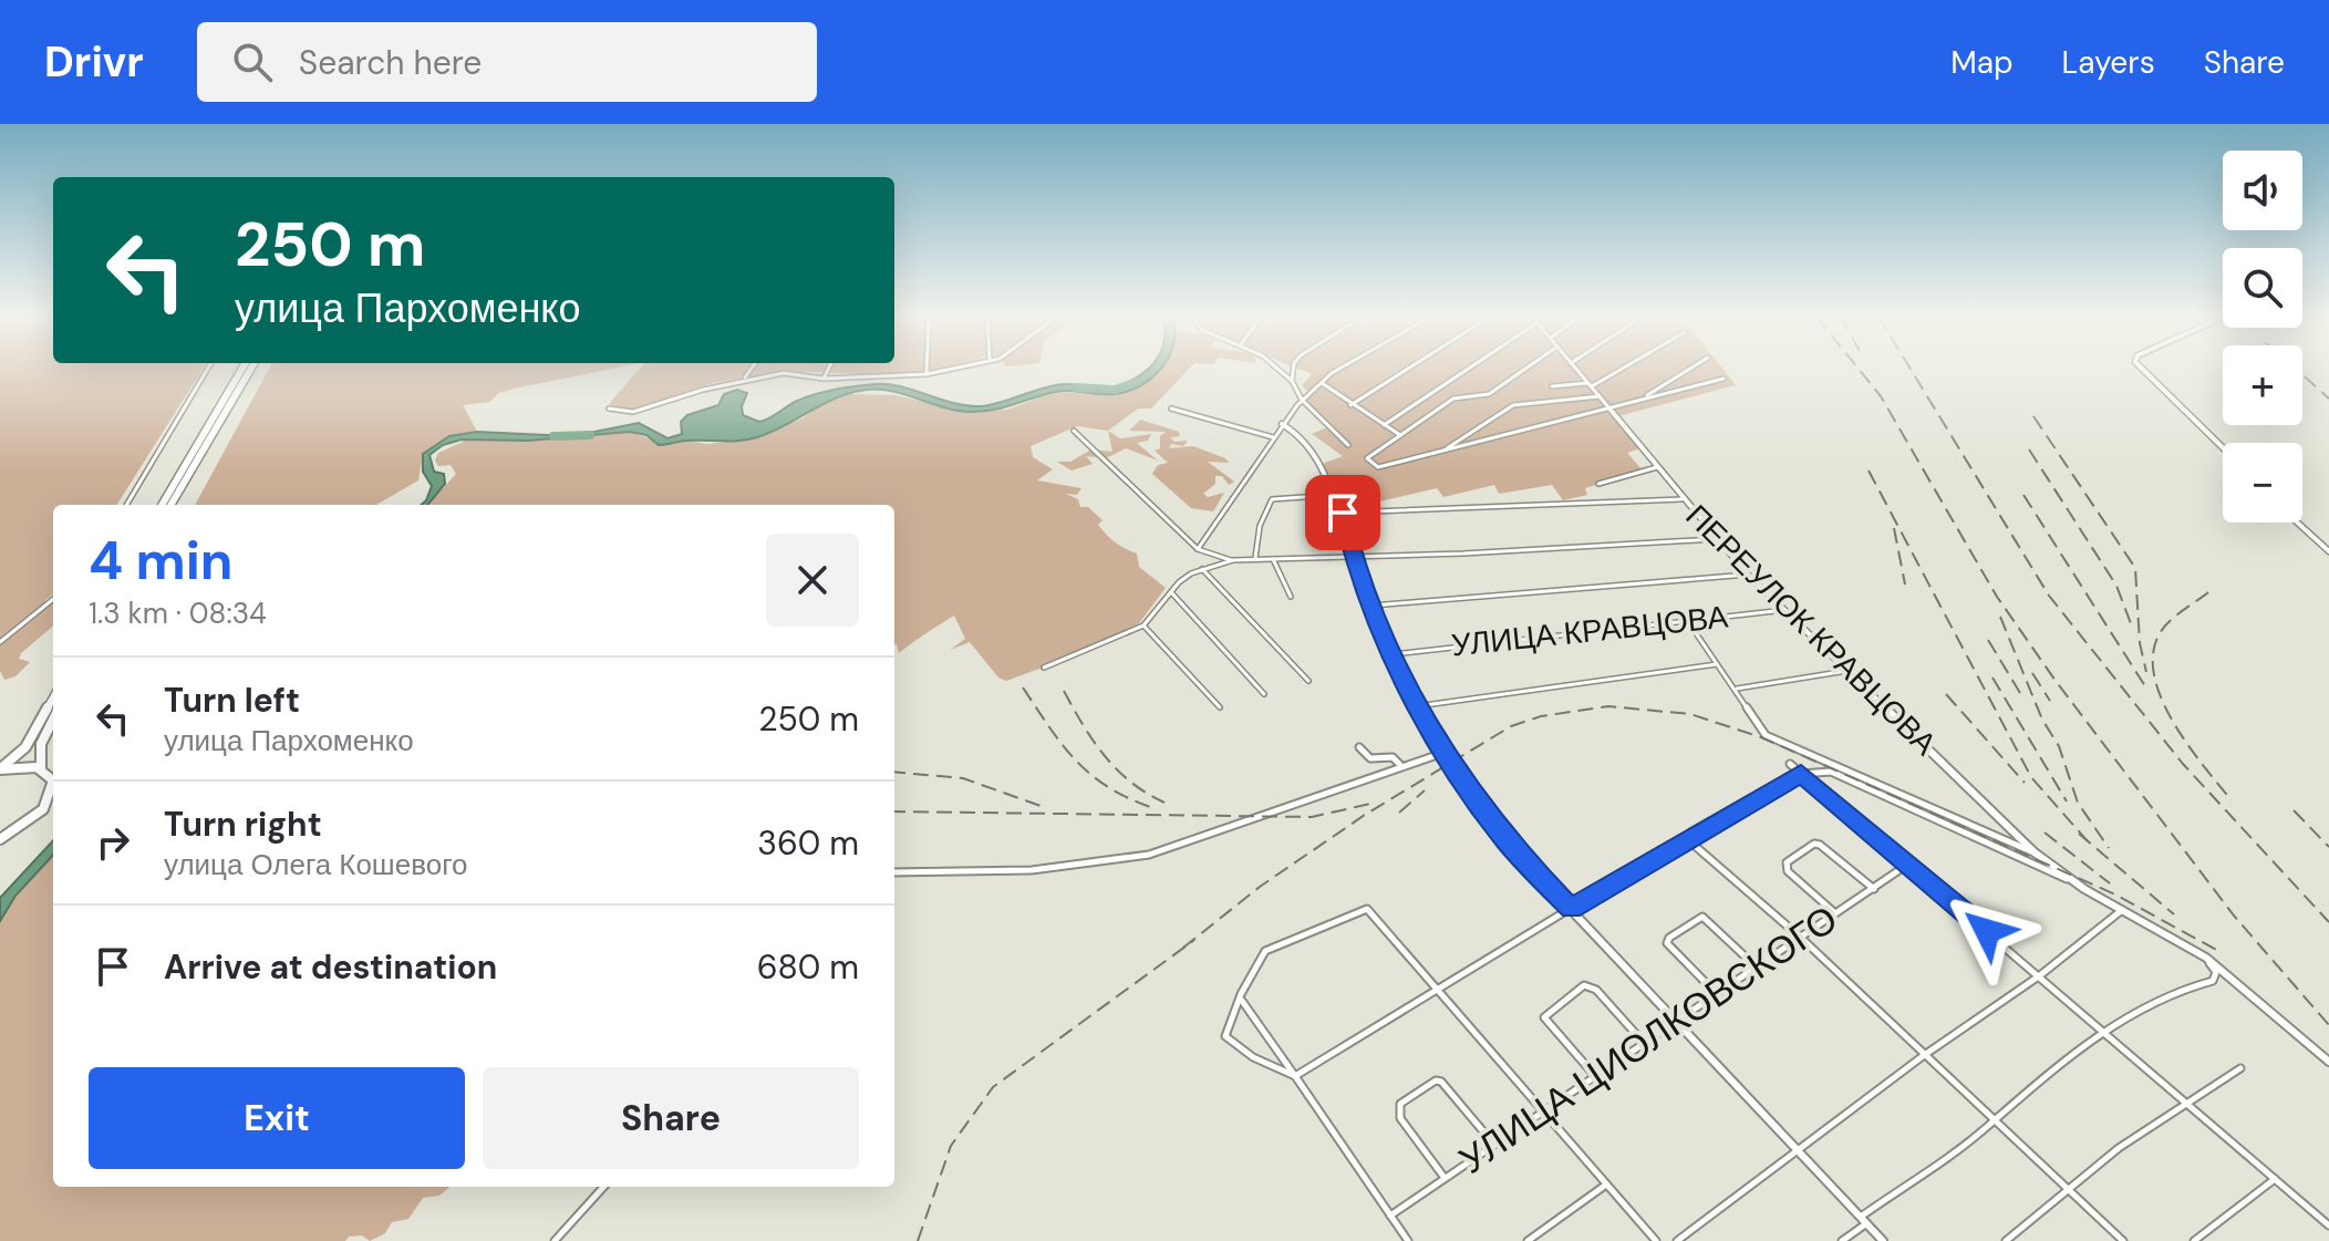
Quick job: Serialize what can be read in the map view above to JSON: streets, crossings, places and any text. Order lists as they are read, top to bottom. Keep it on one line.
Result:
{"streets":{"street":["ПЕРЕУЛОК КРАВЦОВА","УЛИЦА КРАВЦОВА","УЛИЦА ЦИОЛКОВСКОГО"]},"crossings":[["ПЕРЕУЛОК КРАВЦОВА","УЛИЦА КРАВЦОВА"]],"page":{"header":"Drivr","search":"Search here","nav":["Map","Layers","Share"],"map_buttons":["+","−"],"turn":["250 m","улица Пархоменко"],"heading":["4 min","1.3 km · 08:34"],"list":[{"name":"Turn left","note":"улица Пархоменко","value":"250 m"},{"name":"Turn right","note":"улица Олега Кошевого","value":"360 m"},{"name":"Arrive at destination","value":"680 m"}],"buttons":["Exit","Share"]}}
